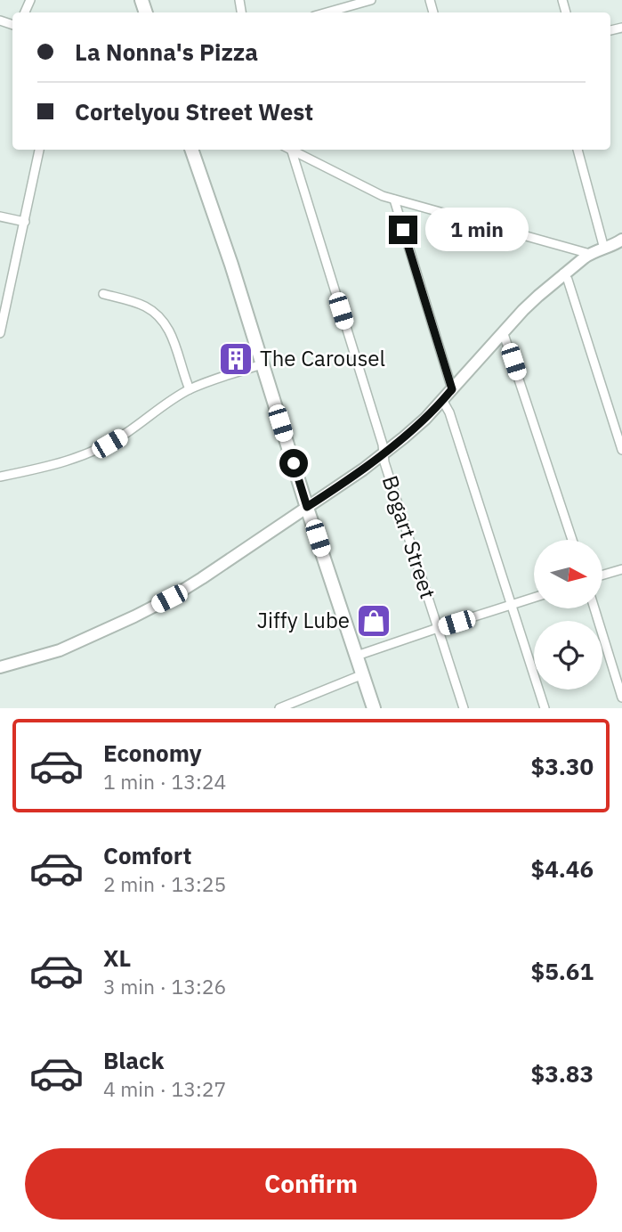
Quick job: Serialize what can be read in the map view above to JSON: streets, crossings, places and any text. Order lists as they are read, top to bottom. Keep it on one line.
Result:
{"streets":{"street":["Bogart Street"]},"places":{"building":["The Carousel"],"shop":["Jiffy Lube"]},"north":"right","page":{"banner":["La Nonna's Pizza","Cortelyou Street West"],"bubble":"1 min","list":[{"name":"Economy","note":"1 min · 13:24","value":"$3.30"},{"name":"Comfort","note":"2 min · 13:25","value":"$4.46"},{"name":"XL","note":"3 min · 13:26","value":"$5.61"},{"name":"Black","note":"4 min · 13:27","value":"$3.83"}],"buttons":"Confirm"}}
